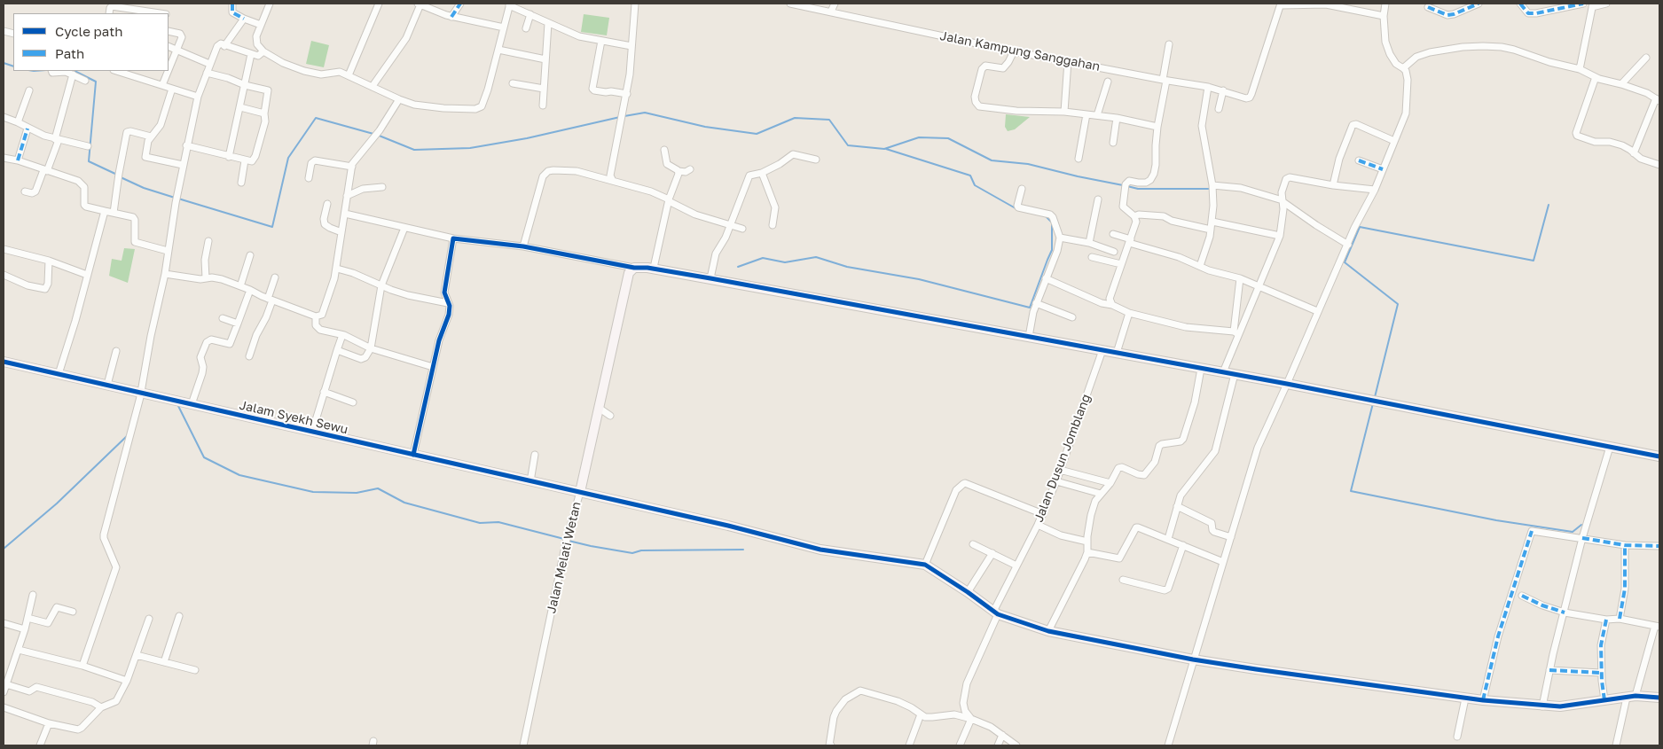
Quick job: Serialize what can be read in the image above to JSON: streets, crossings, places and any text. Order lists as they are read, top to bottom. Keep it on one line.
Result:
{"streets":{"street":["Jalan Kampung Sanggahan","Jalam Syekh Sewu","Jalan Dusun Jomblang","Jalan Melati Wetan"]},"crossings":[["Jalam Syekh Sewu","Jalan Melati Wetan"]],"legend":["Cycle path","Path"]}
